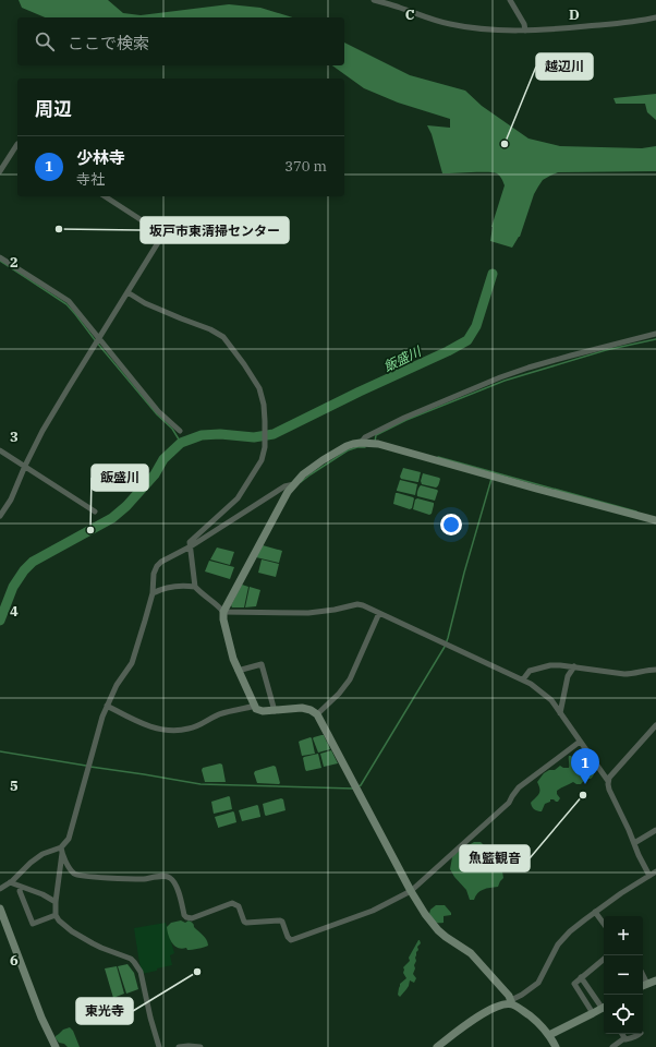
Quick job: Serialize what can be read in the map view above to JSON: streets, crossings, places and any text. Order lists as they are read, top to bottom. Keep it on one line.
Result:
{"water":["飯盛川"],"places":["越辺川","坂戸市東清掃センター","飯盛川","魚籃観音","東光寺"],"page":{"search":"ここで検索","heading":"周辺","list":[{"mark":"1","name":"少林寺","note":"寺社","value":"370 m"}],"pins":"1","map_buttons":["+","−"]},"grid":{"columns":["C","D"],"rows":["2","3","4","5","6"]}}
